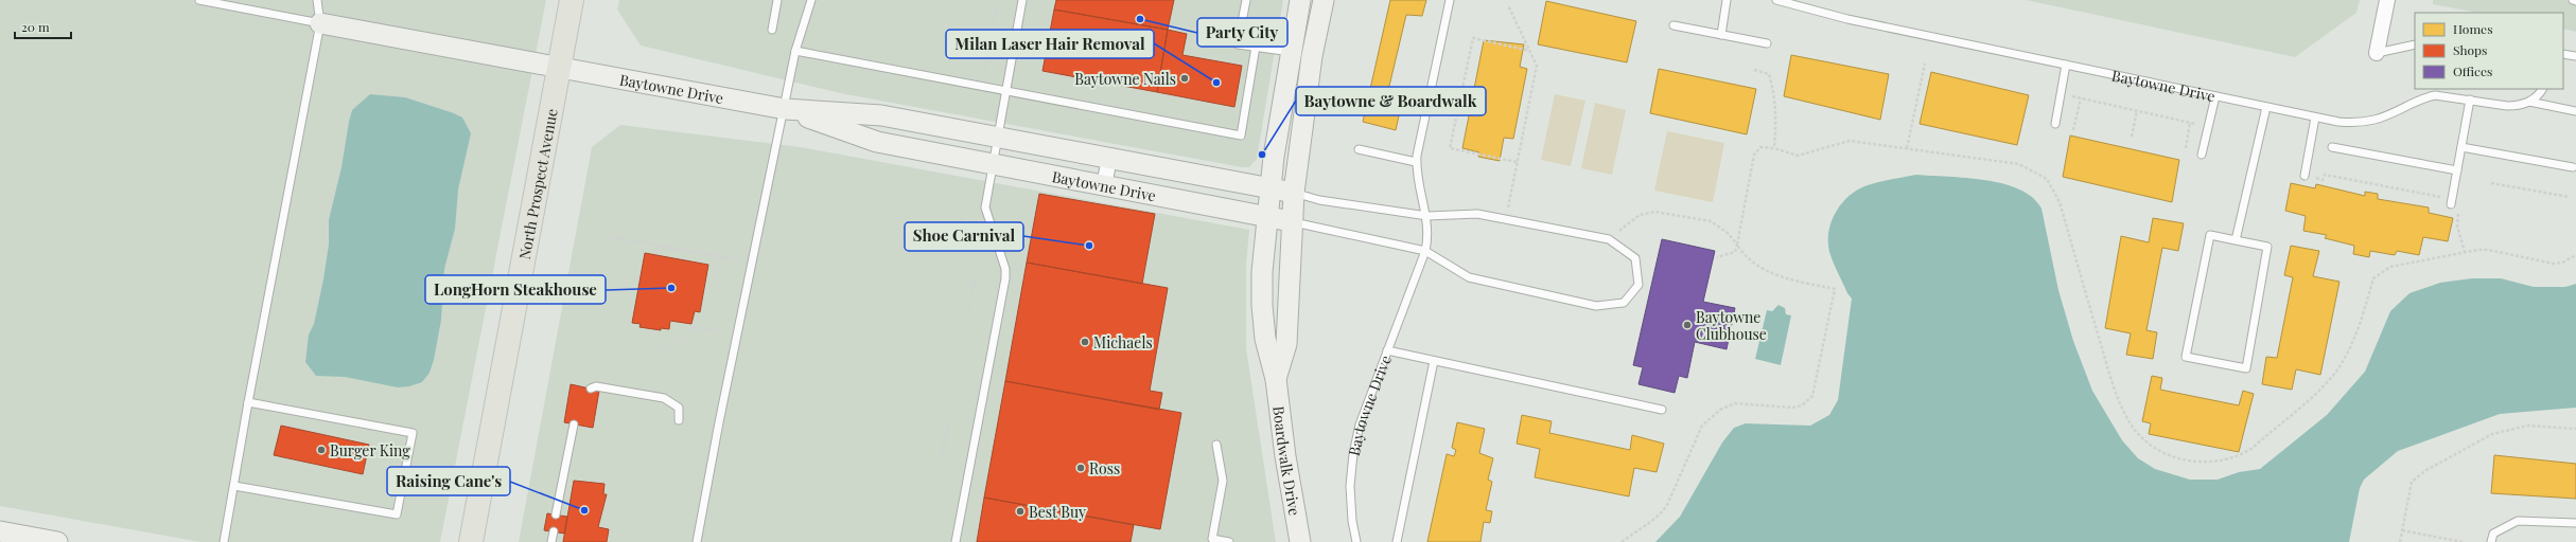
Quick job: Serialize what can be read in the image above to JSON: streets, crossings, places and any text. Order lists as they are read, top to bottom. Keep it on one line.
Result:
{"streets":{"main road":["North Prospect Avenue"],"street":["Baytowne Drive","Boardwalk Drive"]},"crossings":[["Baytowne Drive","North Prospect Avenue"],["Baytowne Drive","Boardwalk Drive"]],"places":["Party City","Baytowne Nails","Milan Laser Hair Removal","Baytowne & Boardwalk","Shoe Carnival","LongHorn Steakhouse","Baytowne Clubhouse","Michaels","Burger King","Ross","Raising Cane's","Best Buy"],"legend":["Homes","Shops","Offices"],"scale_bar":"20 m"}
